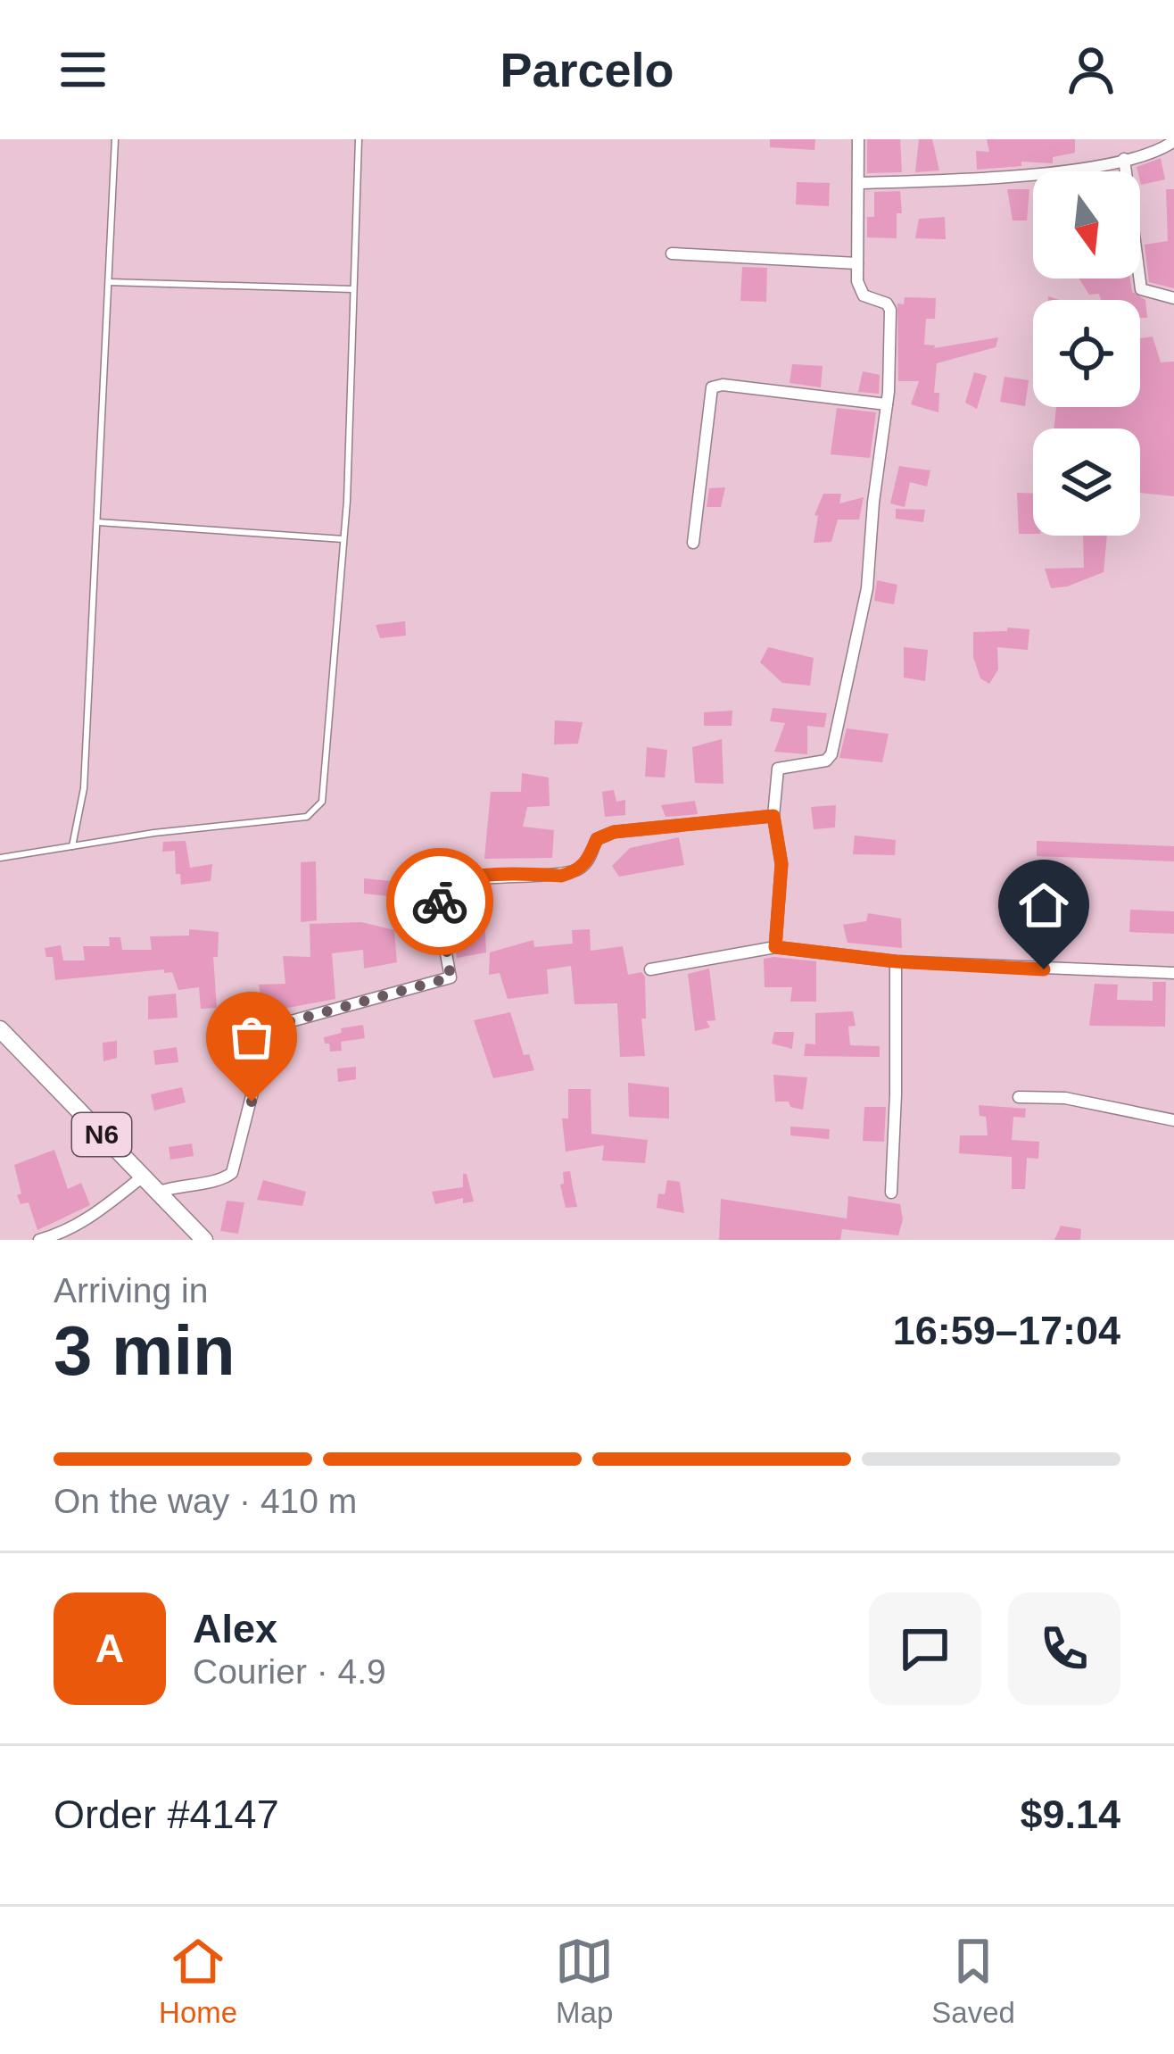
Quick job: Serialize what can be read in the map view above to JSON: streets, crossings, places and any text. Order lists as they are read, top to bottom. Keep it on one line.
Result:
{"streets":{"highway":["N6"]},"north":"bottom","page":{"header":"Parcelo","heading":["3 min","Arriving in","16:59–17:04"],"panel":["Alex","Courier · 4.9","Order #4147","$9.14"],"bar":"On the way · 410 m","round":"A","tabs":["Home","Map","Saved"]}}
